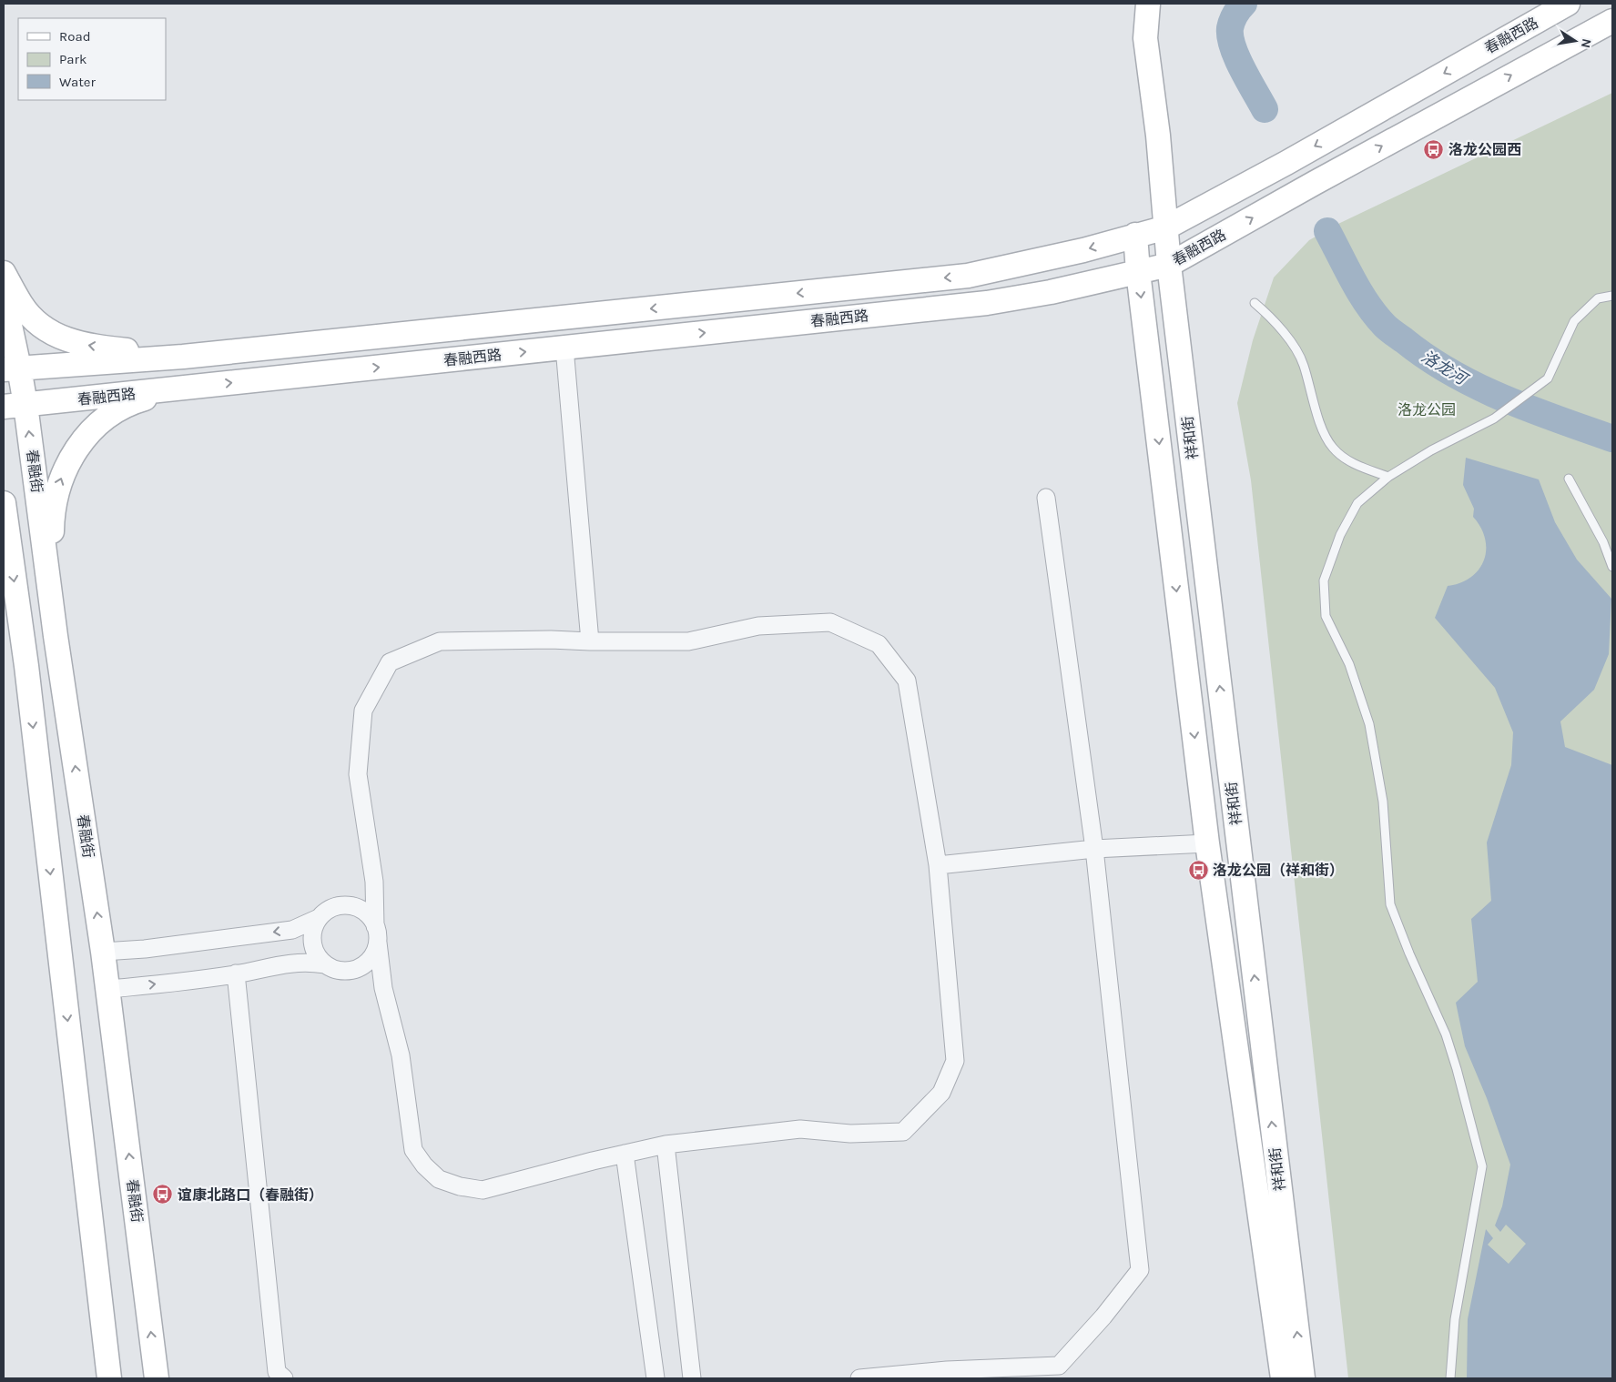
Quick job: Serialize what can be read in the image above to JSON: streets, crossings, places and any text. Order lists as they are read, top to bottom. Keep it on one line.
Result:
{"streets":{"main road":["春融西路","祥和街","春融街"]},"crossings":[["春融西路","祥和街"],["春融西路","春融街"]],"water":["洛龙河"],"parks":["洛龙公园"],"places":{"bus stop":["洛龙公园西","洛龙公园（祥和街）","谊康北路口（春融街）"]},"legend":["Road","Park","Water"],"north":"right"}
